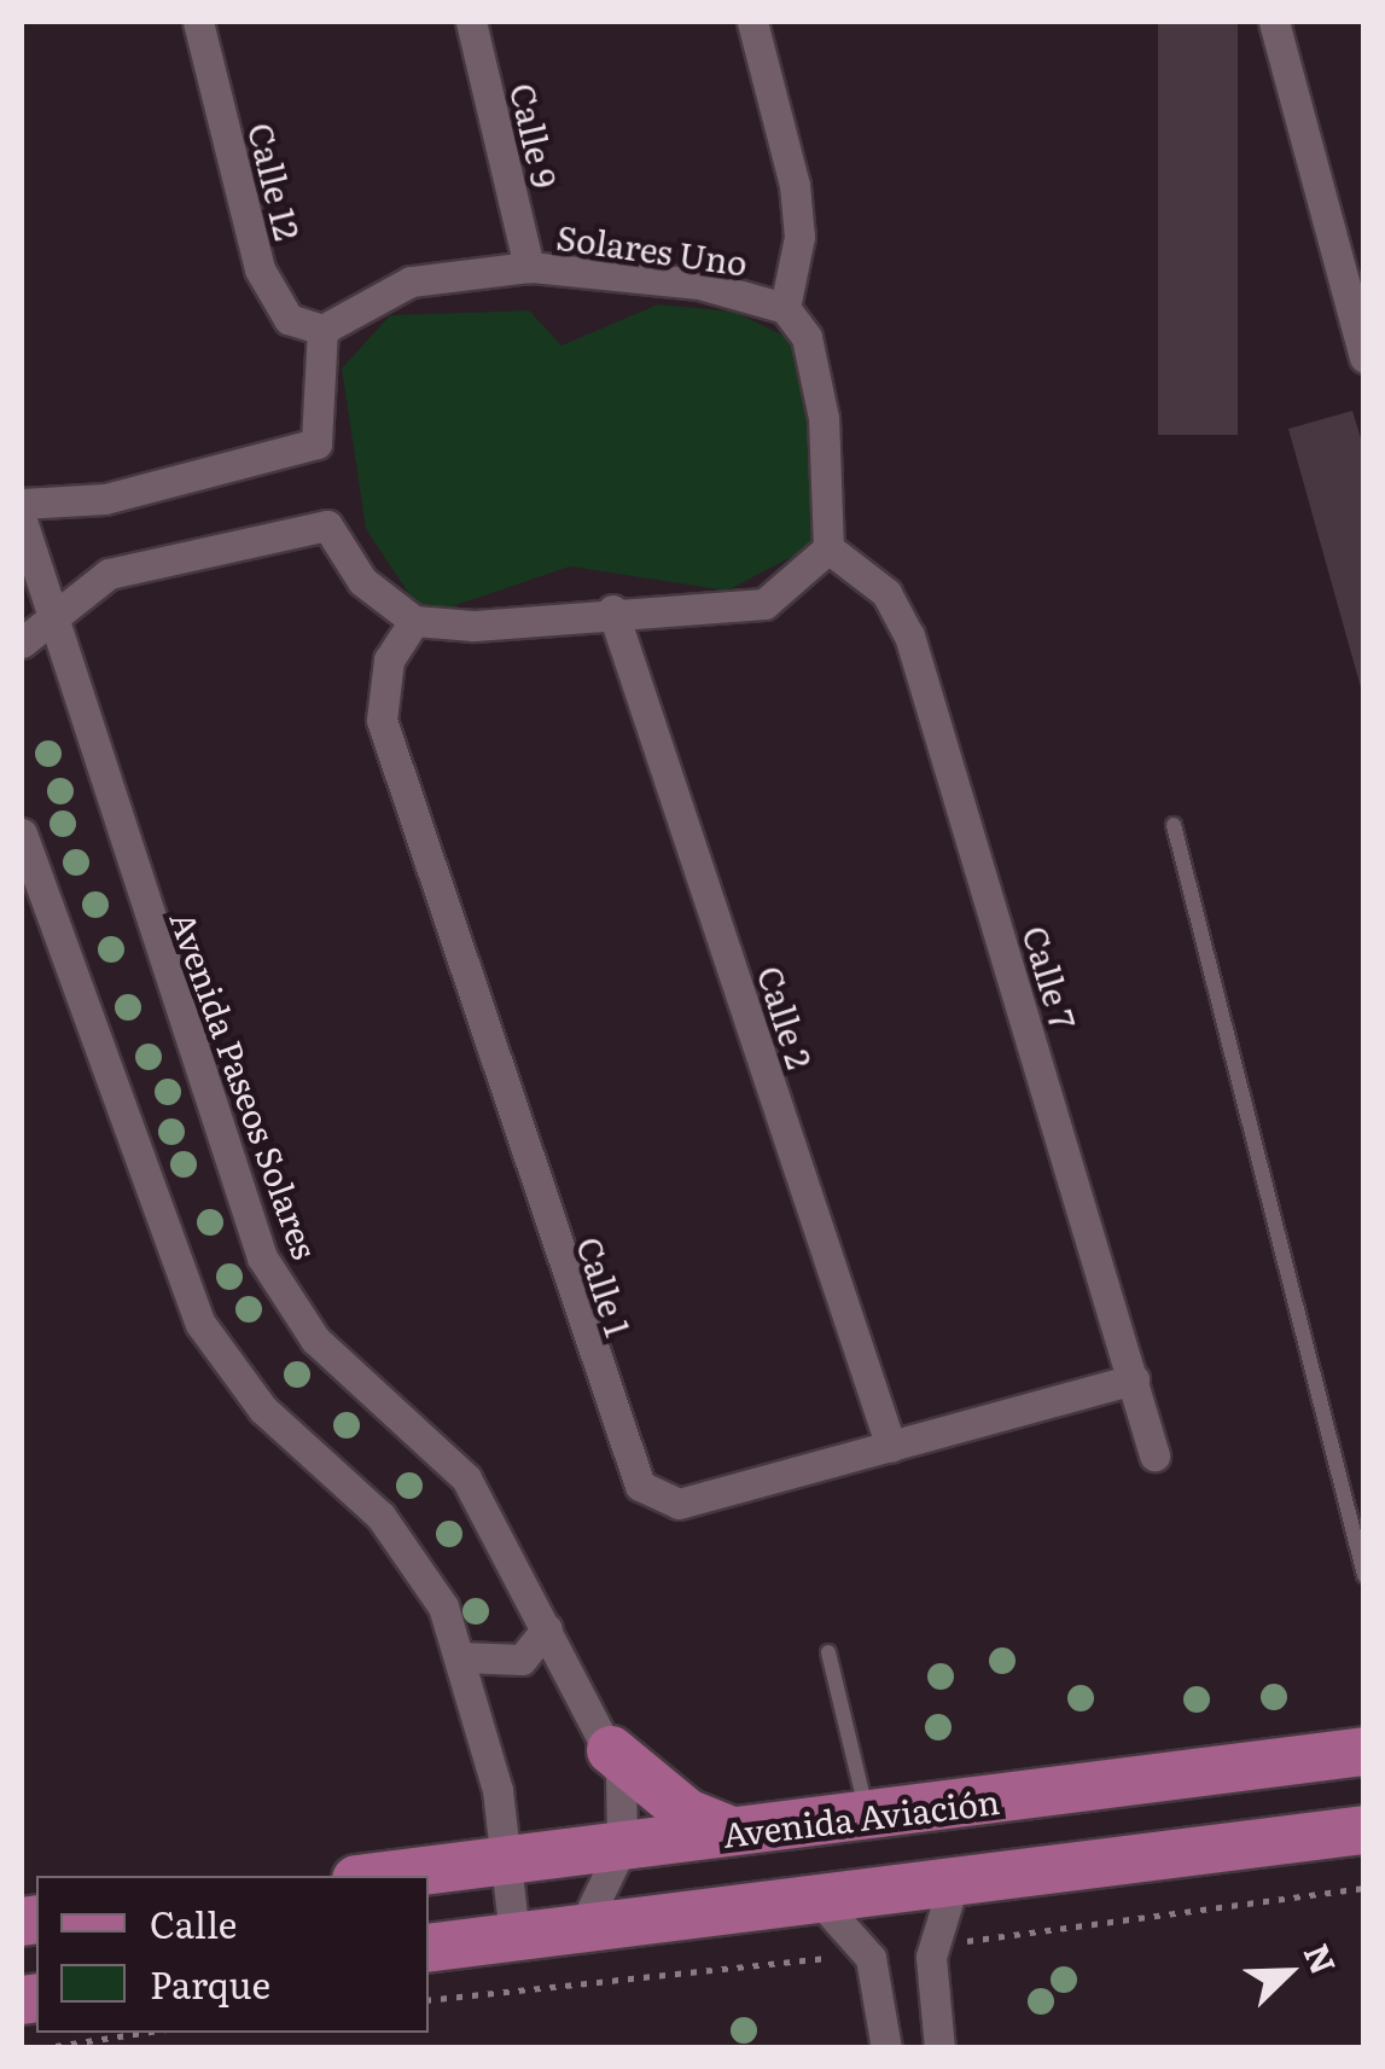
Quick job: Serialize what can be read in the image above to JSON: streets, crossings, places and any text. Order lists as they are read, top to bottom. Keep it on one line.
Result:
{"streets":{"main road":["Avenida Aviación"],"street":["Calle 9","Calle 12","Solares Uno","Calle 7","Calle 2","Avenida Paseos Solares","Calle 1"]},"crossings":[["Calle 9","Solares Uno"],["Calle 12","Solares Uno"],["Solares Uno","Calle 7"],["Calle 7","Calle 1"],["Calle 2","Calle 1"],["Avenida Paseos Solares","Avenida Aviación"]],"legend":["Calle","Parque"],"north":"top right"}
